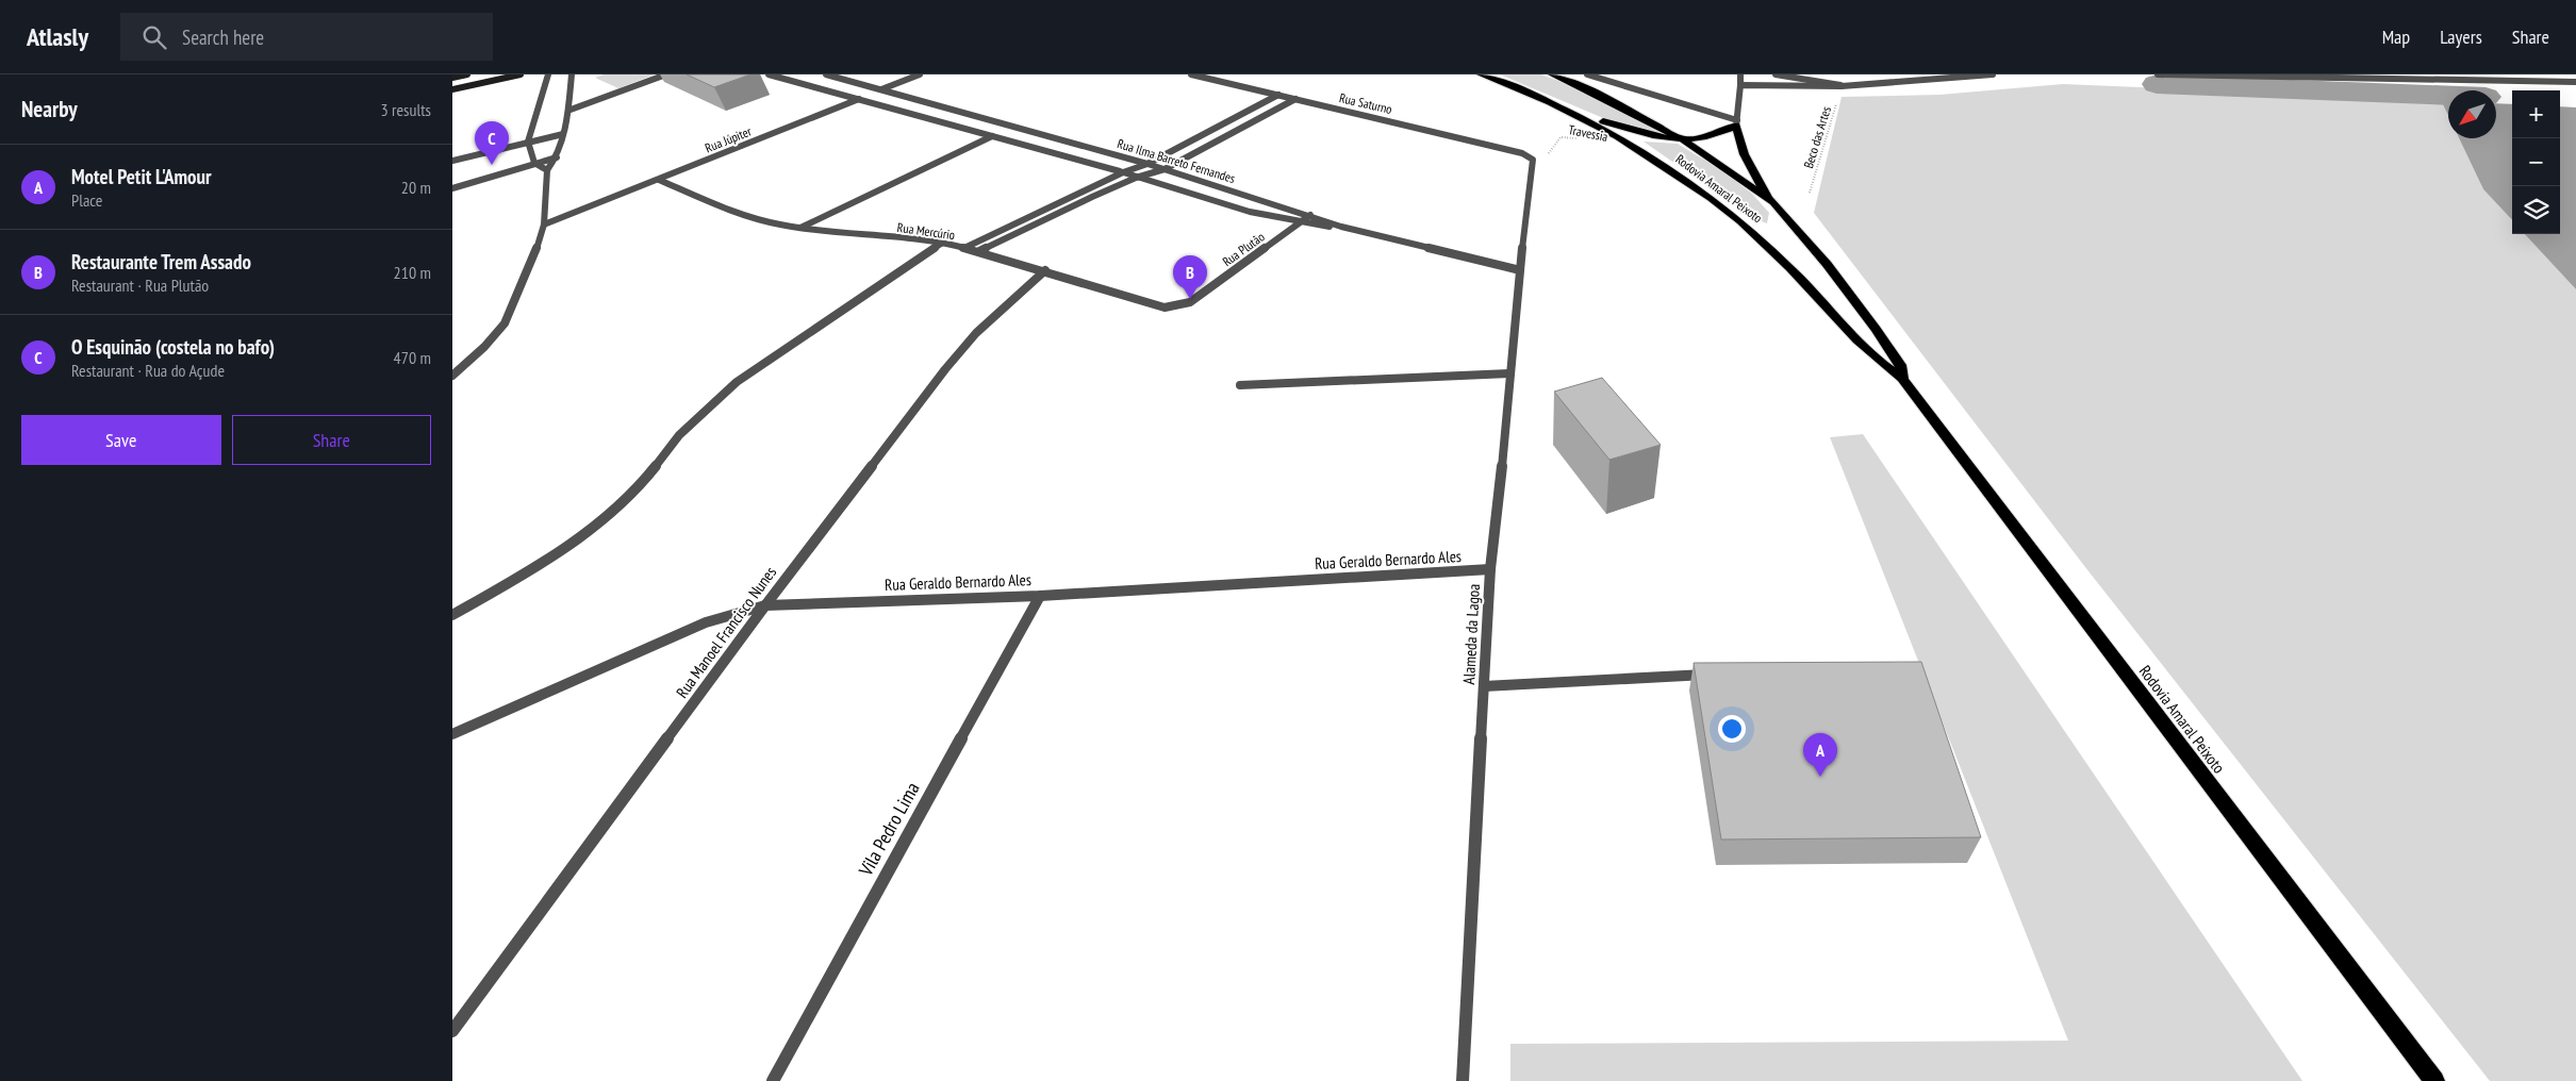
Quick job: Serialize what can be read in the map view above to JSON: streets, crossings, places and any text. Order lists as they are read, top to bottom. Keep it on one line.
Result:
{"streets":{"highway":["Rodovia Amaral Peixoto"],"street":["Rua Saturno","Rua Júpiter","Rua Ilma Barreto Fernandes","Rua Mercúrio","Rua Plutão","Rua Geraldo Bernardo Ales","Rua Manoel Francisco Nunes","Alameda da Lagoa","Vila Pedro Lima"],"path":["Travessia"]},"crossings":[["Rua Saturno","Alameda da Lagoa"],["Rua Júpiter","Rua Ilma Barreto Fernandes"],["Rua Júpiter","Rua Mercúrio"],["Rua Ilma Barreto Fernandes","Rua Plutão"],["Rua Ilma Barreto Fernandes","Alameda da Lagoa"],["Rua Mercúrio","Rua Plutão"],["Rua Mercúrio","Rua Manoel Francisco Nunes"],["Rua Geraldo Bernardo Ales","Rua Manoel Francisco Nunes"],["Rua Geraldo Bernardo Ales","Alameda da Lagoa"],["Rua Geraldo Bernardo Ales","Vila Pedro Lima"]],"north":"bottom left","page":{"header":"Atlasly","search":"Search here","nav":["Map","Layers","Share"],"heading":["Nearby","3 results"],"map_buttons":["+","−"],"pins":["C","B","A"],"list":[{"mark":"A","name":"Motel Petit L'Amour","note":"Place","value":"20 m"},{"mark":"B","name":"Restaurante Trem Assado","note":"Restaurant · Rua Plutão","value":"210 m"},{"mark":"C","name":"O Esquinão (costela no bafo)","note":"Restaurant · Rua do Açude","value":"470 m"}],"buttons":["Save","Share"]}}
